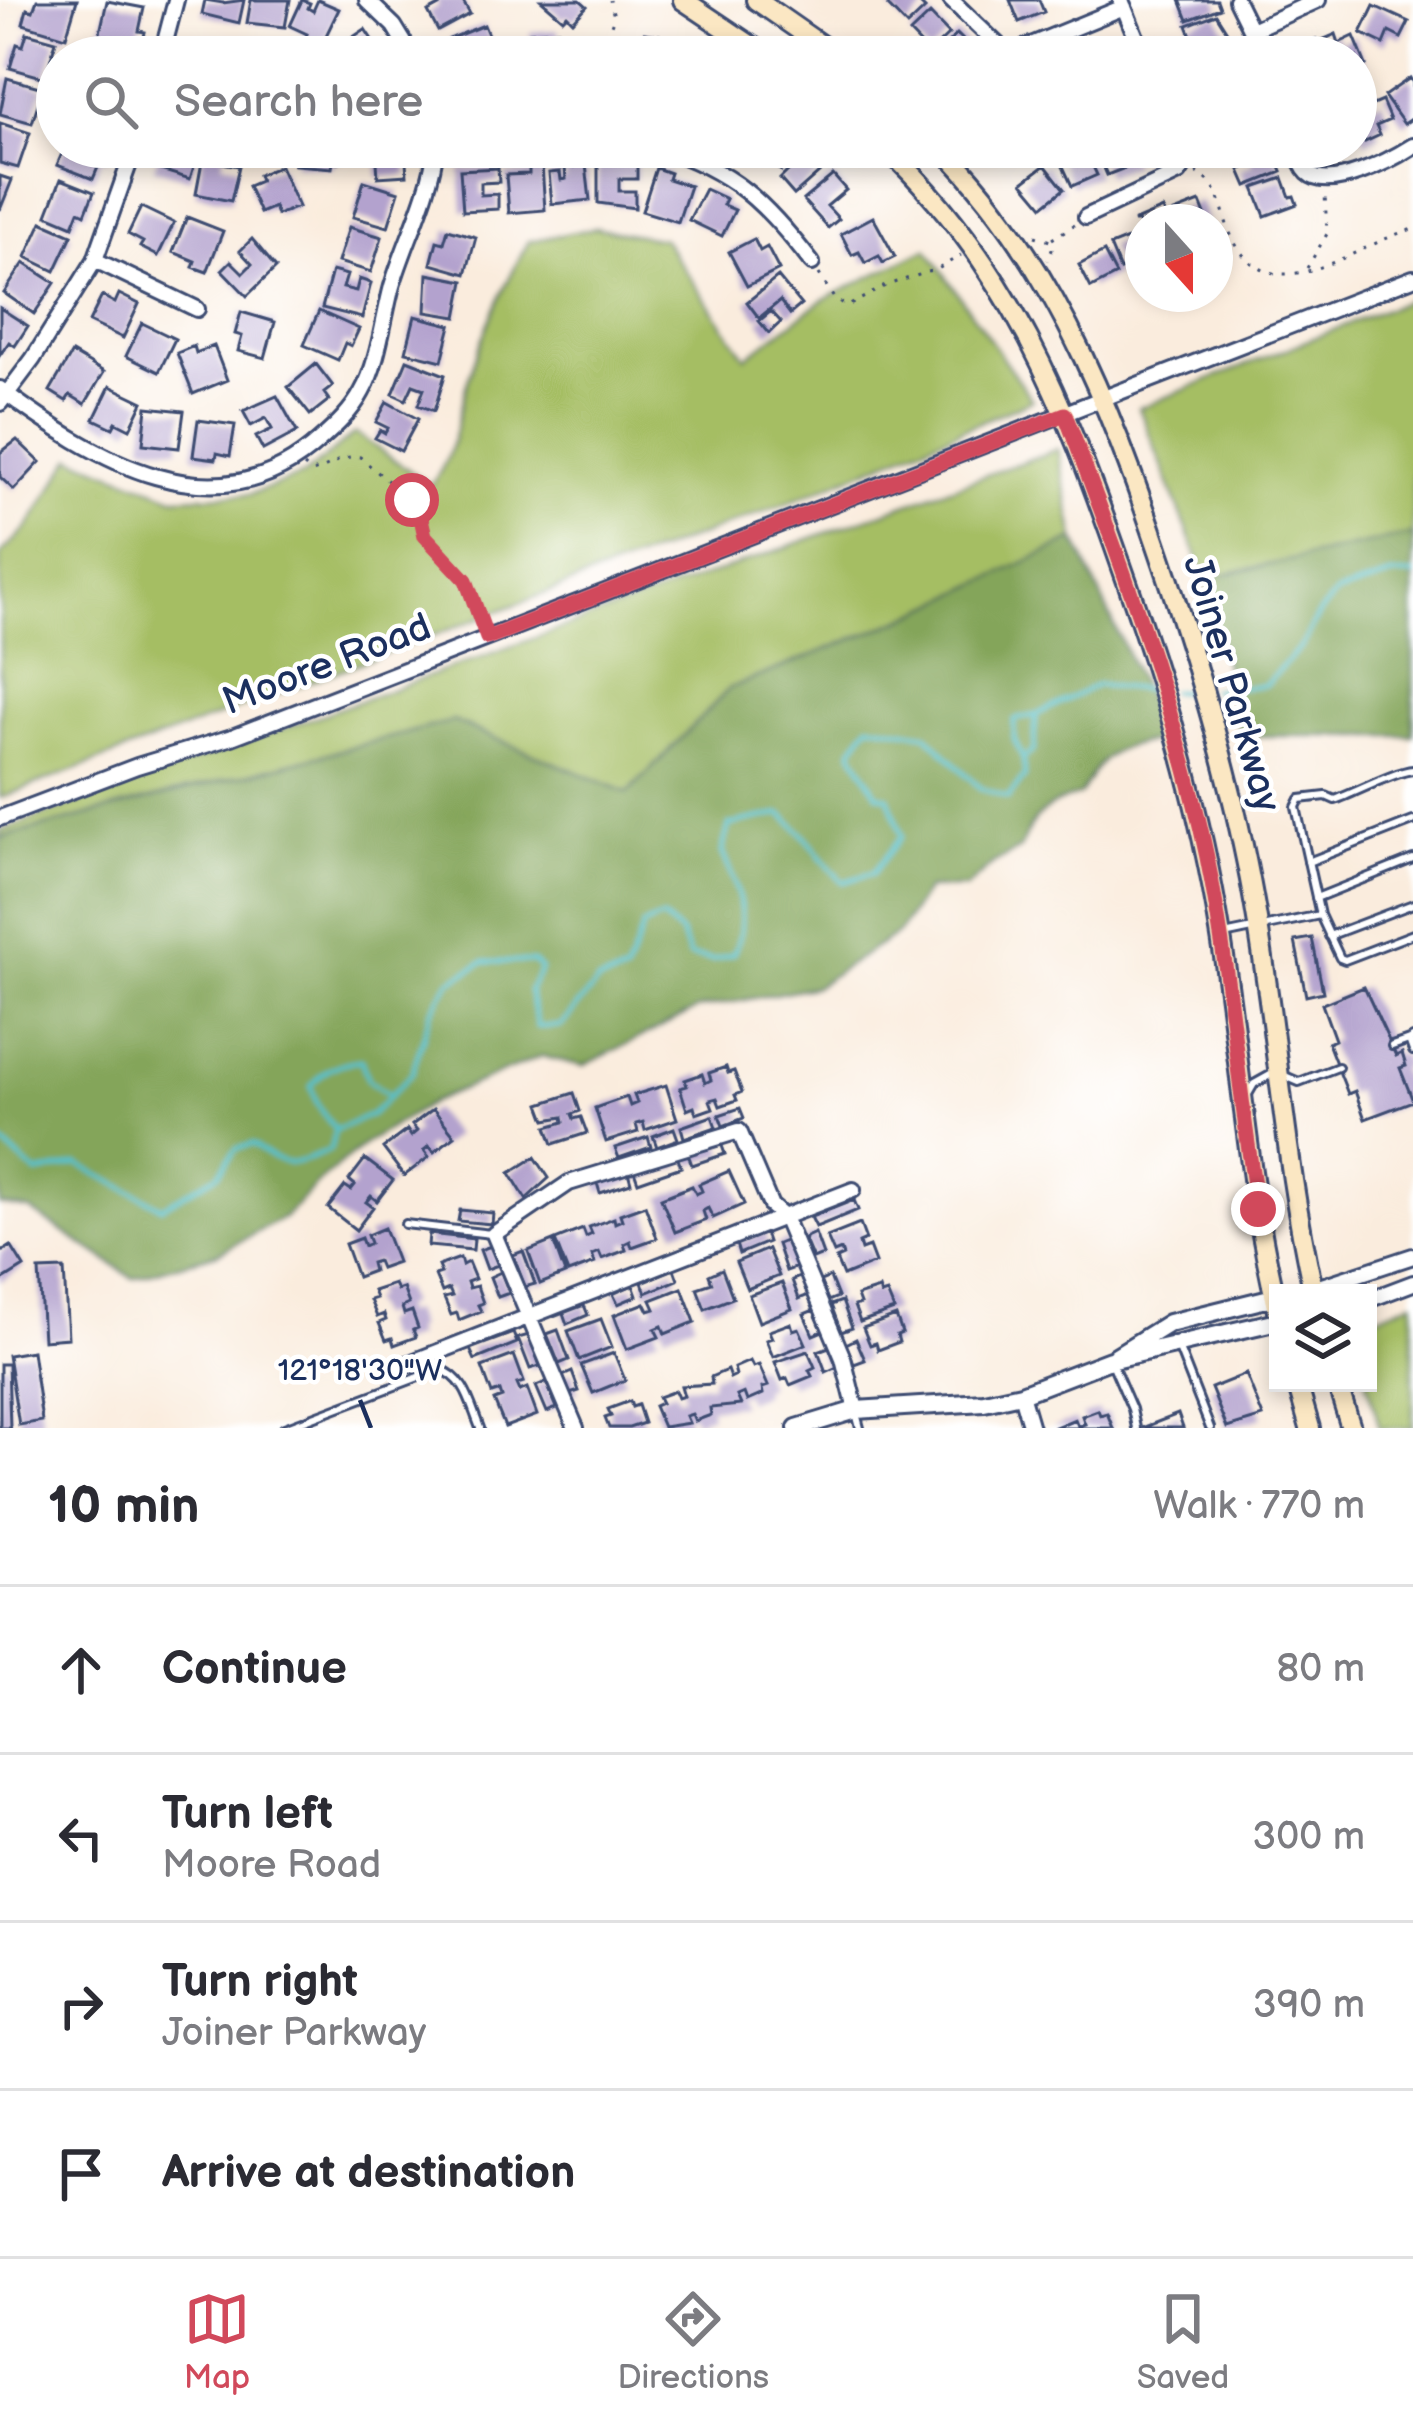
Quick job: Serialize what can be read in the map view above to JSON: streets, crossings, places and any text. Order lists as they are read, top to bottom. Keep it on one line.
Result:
{"streets":{"main road":["Joiner Parkway"],"street":["Moore Road"]},"crossings":[["Moore Road","Joiner Parkway"]],"north":"bottom","page":{"search":"Search here","heading":["10 min","Walk · 770 m"],"list":[["Continue","80 m"],["Turn left","Moore Road","300 m"],["Turn right","Joiner Parkway","390 m"],"Arrive at destination"],"nav":["Map","Directions","Saved"]},"coordinates":["121°18'30\"W"]}
